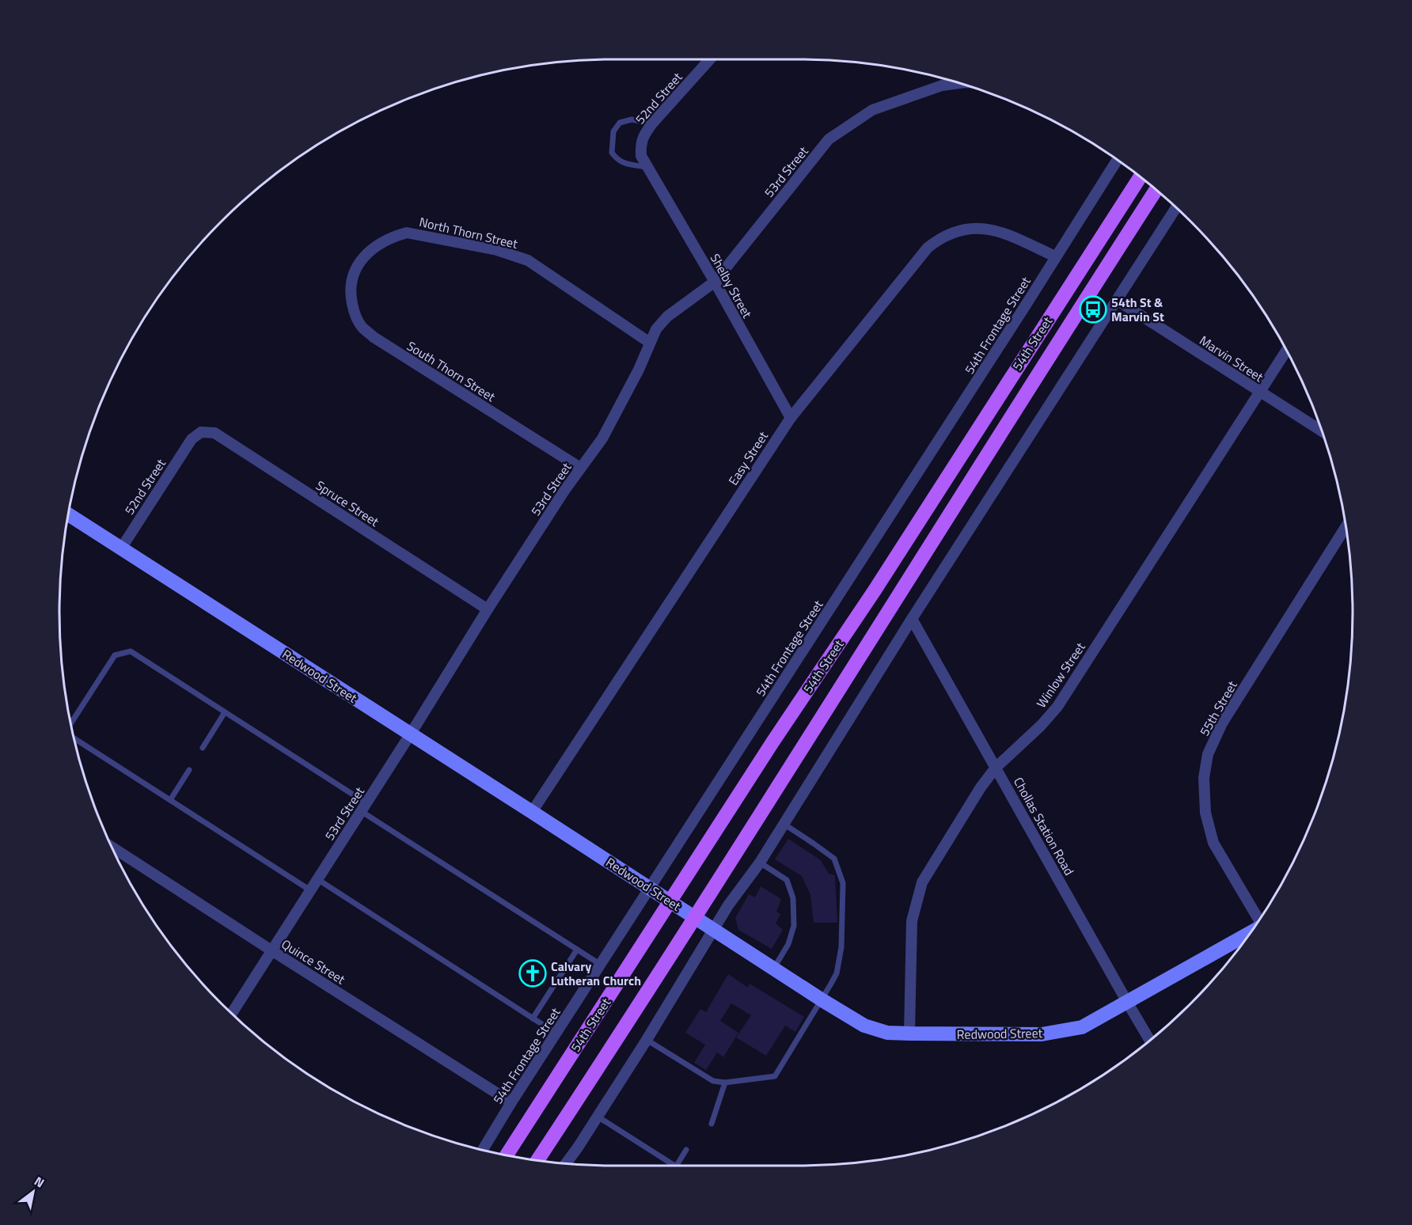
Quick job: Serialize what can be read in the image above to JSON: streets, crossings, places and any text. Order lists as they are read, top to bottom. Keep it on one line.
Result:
{"streets":{"main road":["54th Street"],"street":["52nd Street","53rd Street","North Thorn Street","Shelby Street","54th Frontage Street","Marvin Street","South Thorn Street","Easy Street","Spruce Street","Winlow Street","Redwood Street","55th Street","Chollas Station Road","Quince Street"]},"crossings":[["52nd Street","Shelby Street"],["52nd Street","Spruce Street"],["52nd Street","Redwood Street"],["53rd Street","North Thorn Street"],["53rd Street","Shelby Street"],["53rd Street","South Thorn Street"],["53rd Street","Spruce Street"],["53rd Street","Redwood Street"],["53rd Street","Quince Street"],["North Thorn Street","South Thorn Street"],["Shelby Street","Easy Street"],["54th Frontage Street","Easy Street"],["54th Frontage Street","Redwood Street"],["54th Frontage Street","Quince Street"],["54th Street","Redwood Street"],["Marvin Street","Winlow Street"],["Easy Street","Redwood Street"],["Winlow Street","Redwood Street"],["Winlow Street","Chollas Station Road"],["Redwood Street","Chollas Station Road"]],"places":{"bus stop":["54th St & Marvin St"],"church":["Calvary Lutheran Church"]},"north":"top right"}
